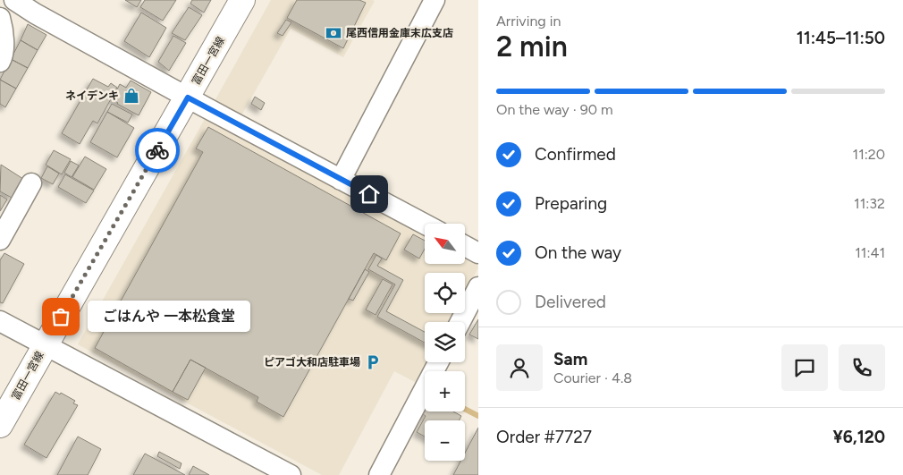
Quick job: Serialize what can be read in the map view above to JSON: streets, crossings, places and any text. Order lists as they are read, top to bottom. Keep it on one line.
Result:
{"streets":{"main road":["富田一宮線"]},"places":{"bank":["尾西信用金庫末広支店"],"shop":["ネイデンキ"],"other":["ごはんや 一本松食堂"],"parking":["ピアゴ大和店駐車場"]},"north":"top left","page":{"heading":["2 min","Arriving in","11:45–11:50"],"panel":["Sam","Courier · 4.8","Order #7727","¥6,120"],"bar":"On the way · 90 m","list":[["Confirmed","11:20"],["Preparing","11:32"],["On the way","11:41"],"Delivered"],"map_buttons":["+","−"],"bubble":"ごはんや 一本松食堂"}}
